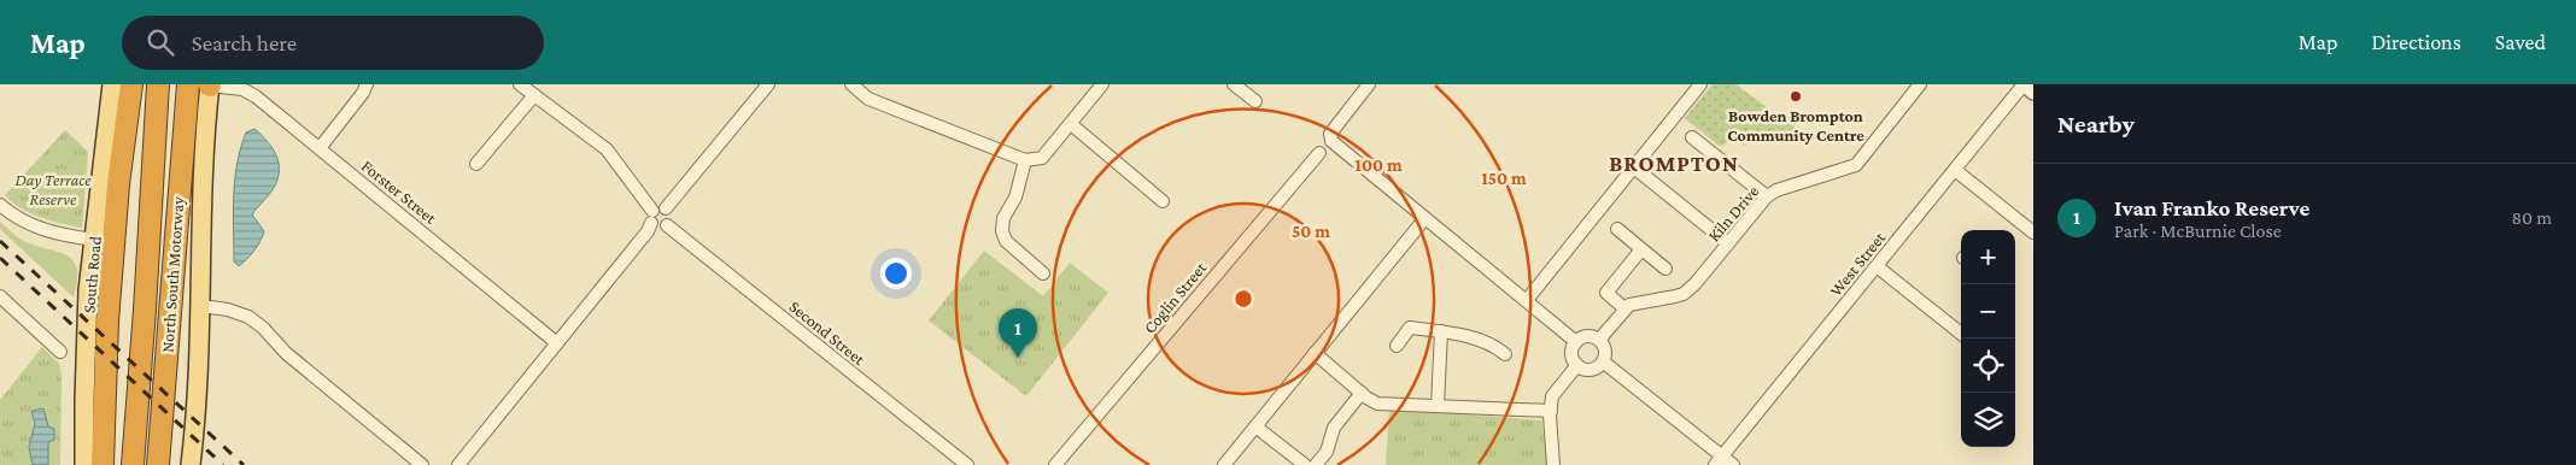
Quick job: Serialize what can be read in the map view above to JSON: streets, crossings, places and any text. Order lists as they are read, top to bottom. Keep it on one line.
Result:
{"streets":{"highway":["North South Motorway"],"main road":["South Road"],"street":["Forster Street","Kiln Drive","West Street","Coglin Street","Second Street"]},"districts":["BROMPTON"],"parks":["Day Terrace Reserve"],"places":["Bowden Brompton Community Centre"],"page":{"header":"Map","search":"Search here","nav":["Map","Directions","Saved"],"heading":"Nearby","list":[{"mark":"1","name":"Ivan Franko Reserve","note":"Park · McBurnie Close","value":"80 m"}],"map_buttons":["+","−"],"pins":"1"},"rings":["100 m","150 m","50 m"]}
